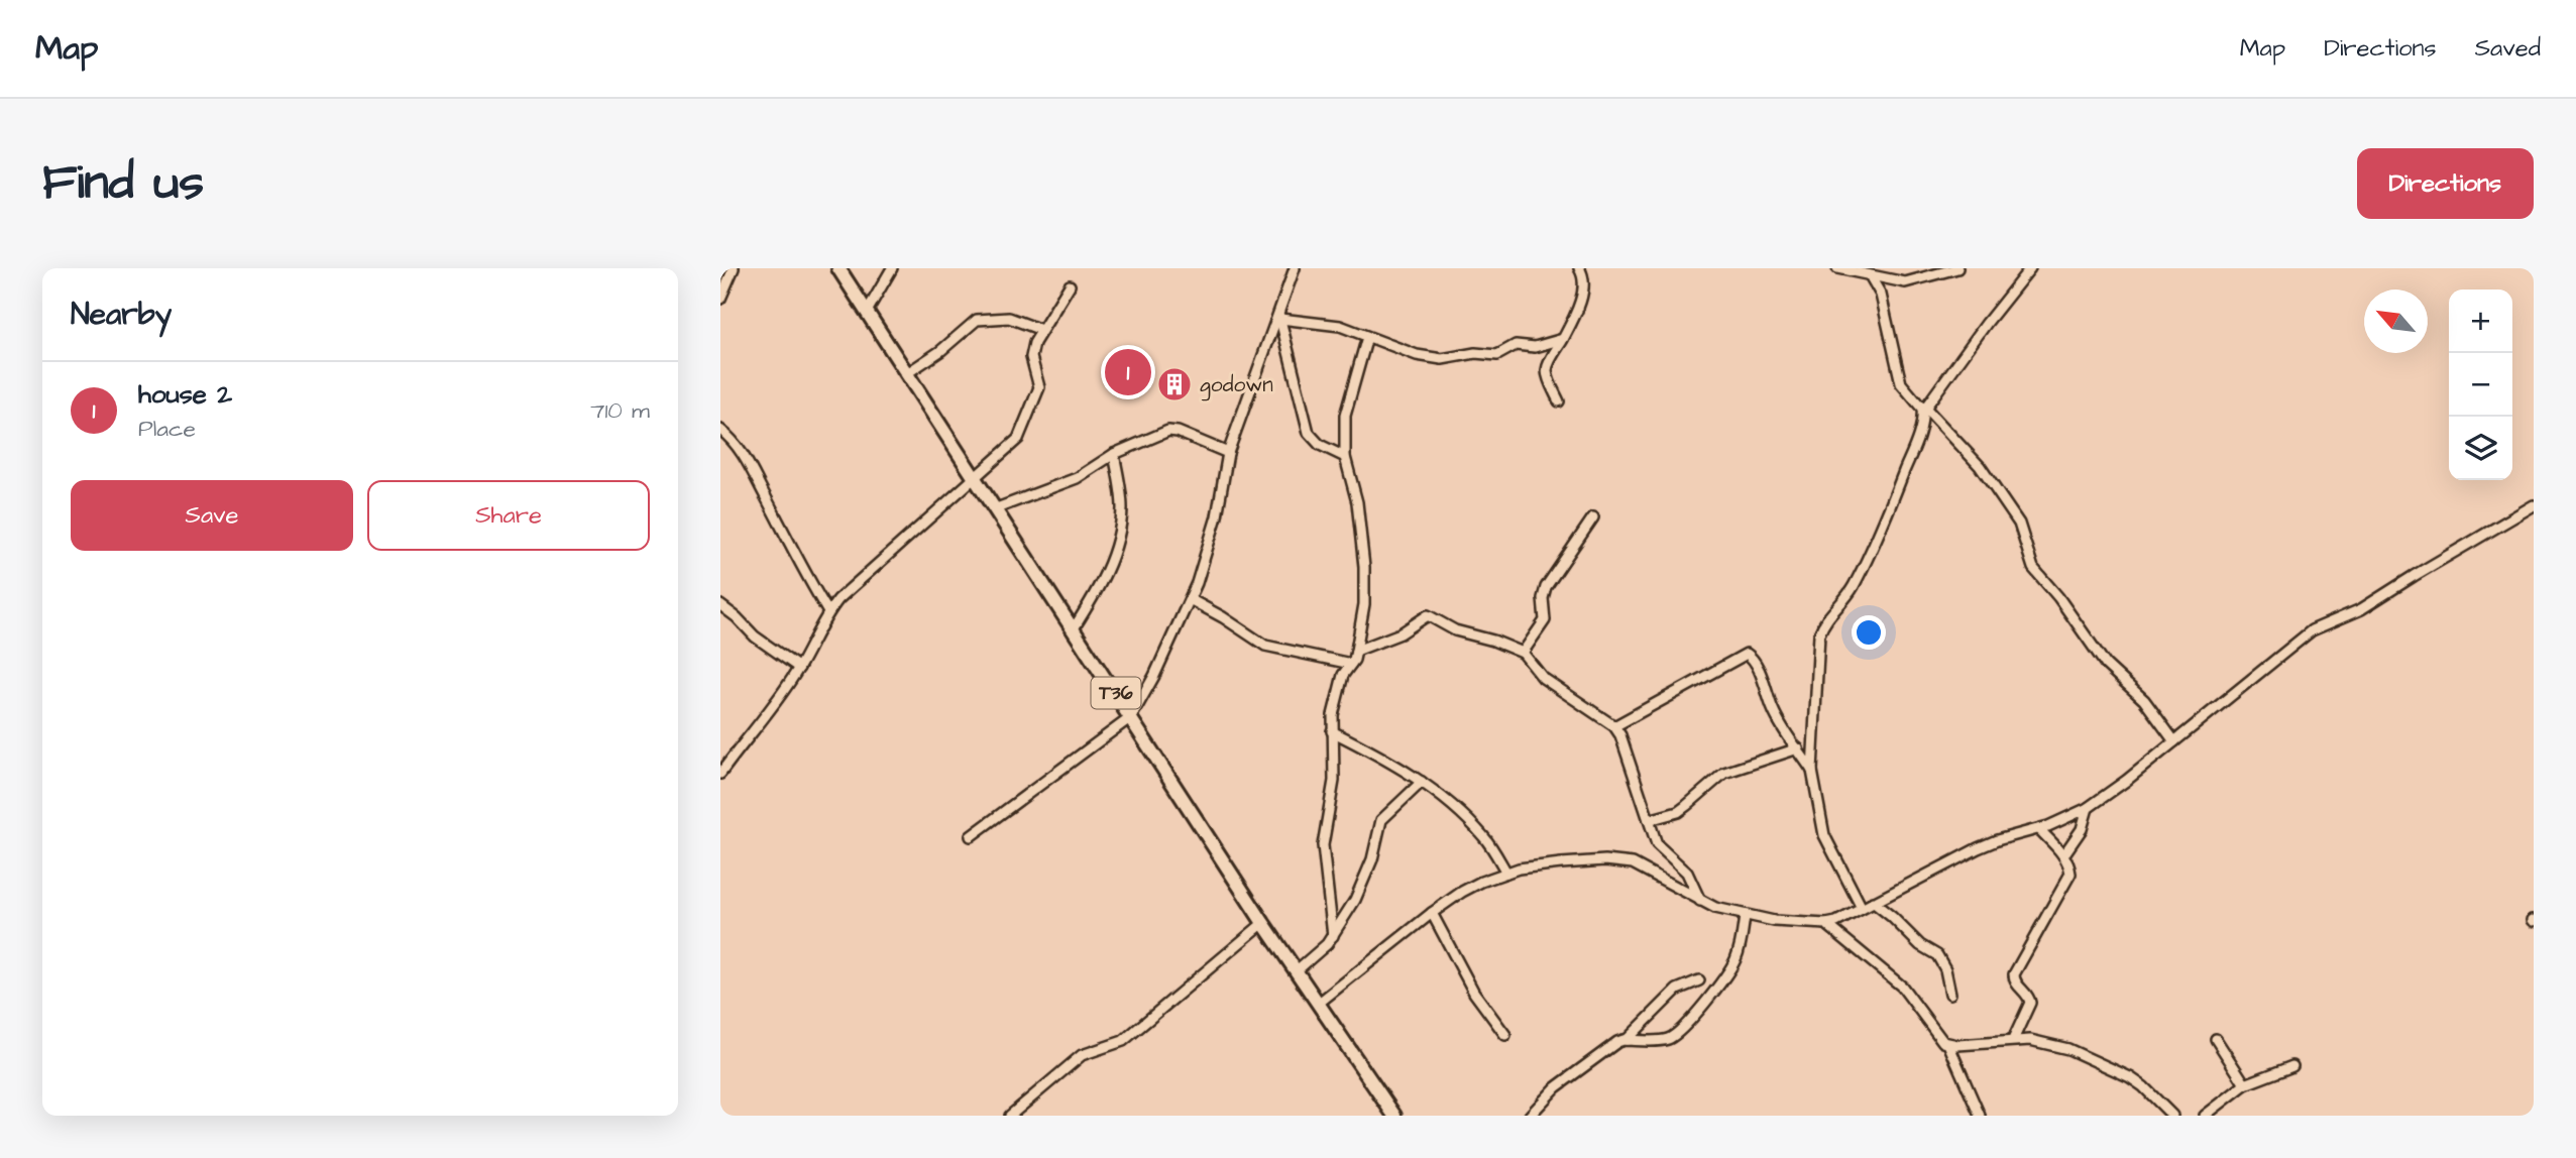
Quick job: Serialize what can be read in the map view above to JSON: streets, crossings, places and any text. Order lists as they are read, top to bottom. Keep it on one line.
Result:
{"streets":{"highway":["T36"]},"places":{"building":["godown"]},"north":"top left","page":{"header":"Map","nav":["Map","Directions","Saved"],"buttons":["Directions",["Save","Share"]],"title":"Find us","heading":"Nearby","map_buttons":["+","−"],"pins":"1","list":[{"mark":"1","name":"house 2","note":"Place","value":"710 m"}]}}
